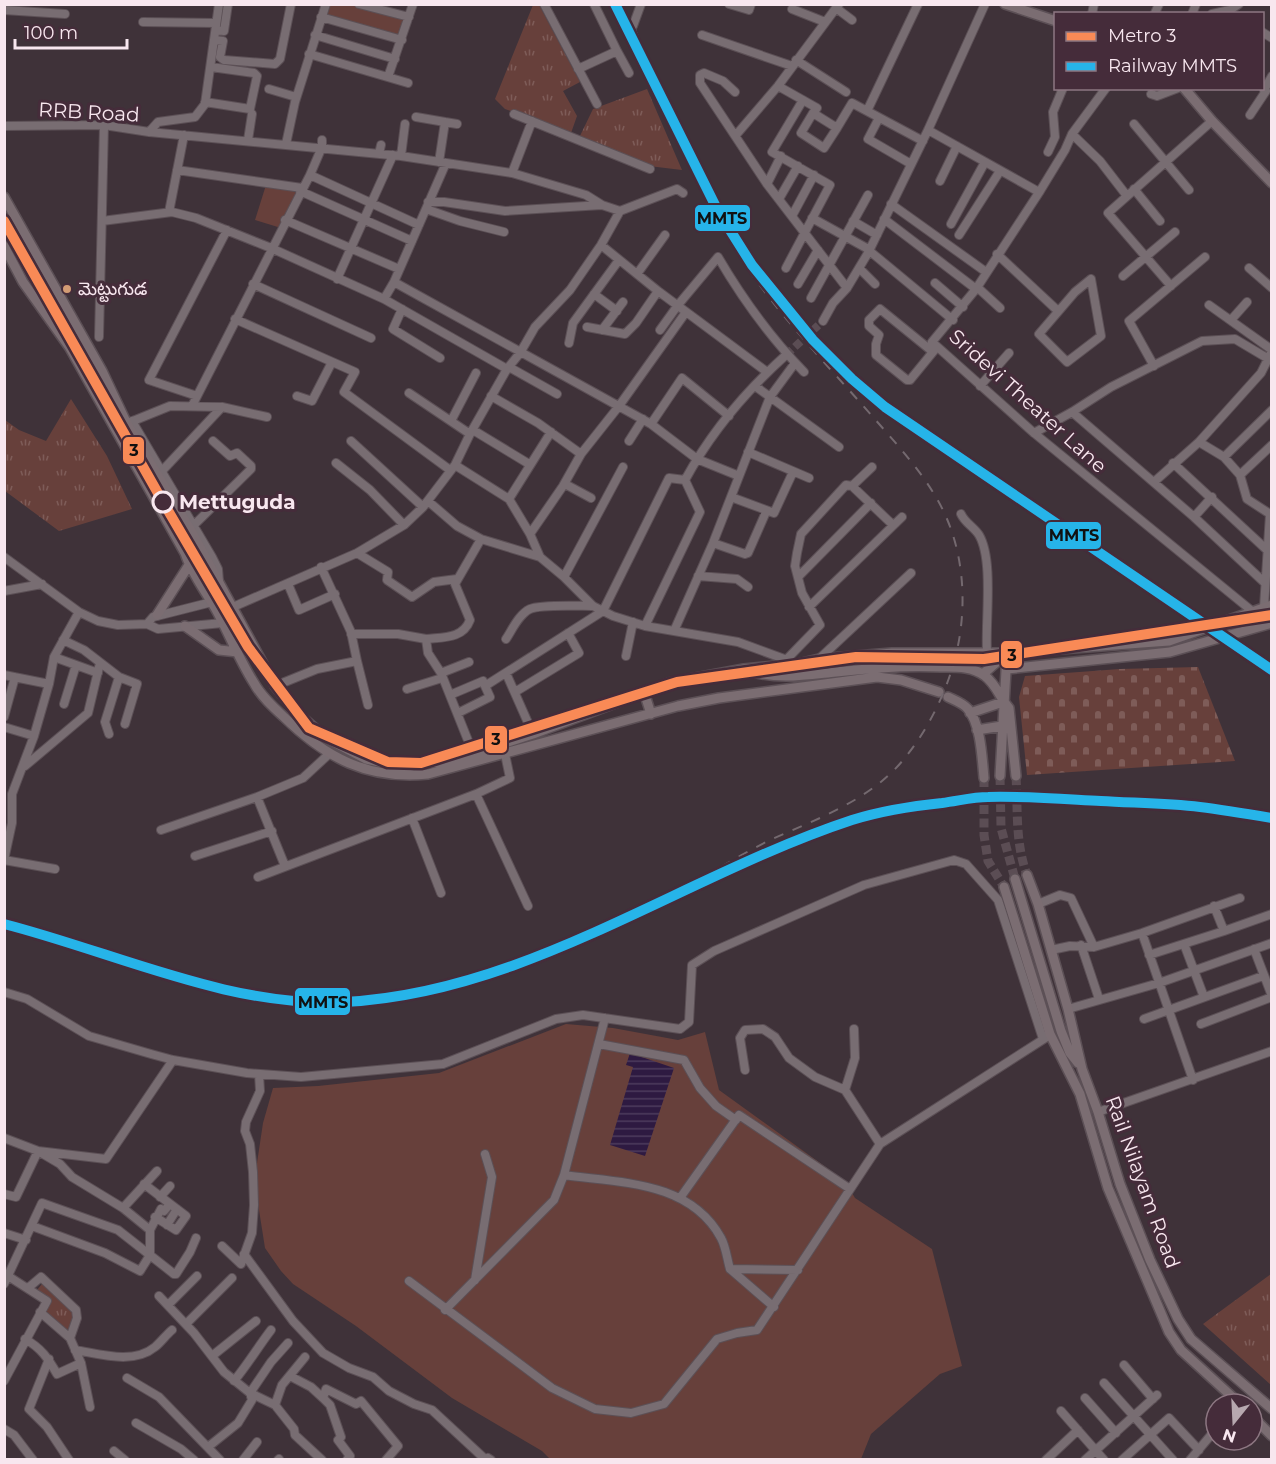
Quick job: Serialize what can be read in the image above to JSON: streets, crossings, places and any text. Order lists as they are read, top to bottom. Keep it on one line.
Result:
{"streets":{"main road":["Rail Nilayam Road"],"street":["RRB Road","Sridevi Theater Lane"]},"places":["మెట్టుగుడ","Mettuguda"],"lines":["rail line MMTS","metro line 3"],"legend":["Metro 3","Railway MMTS"],"scale_bar":"100 m","north":"bottom"}
